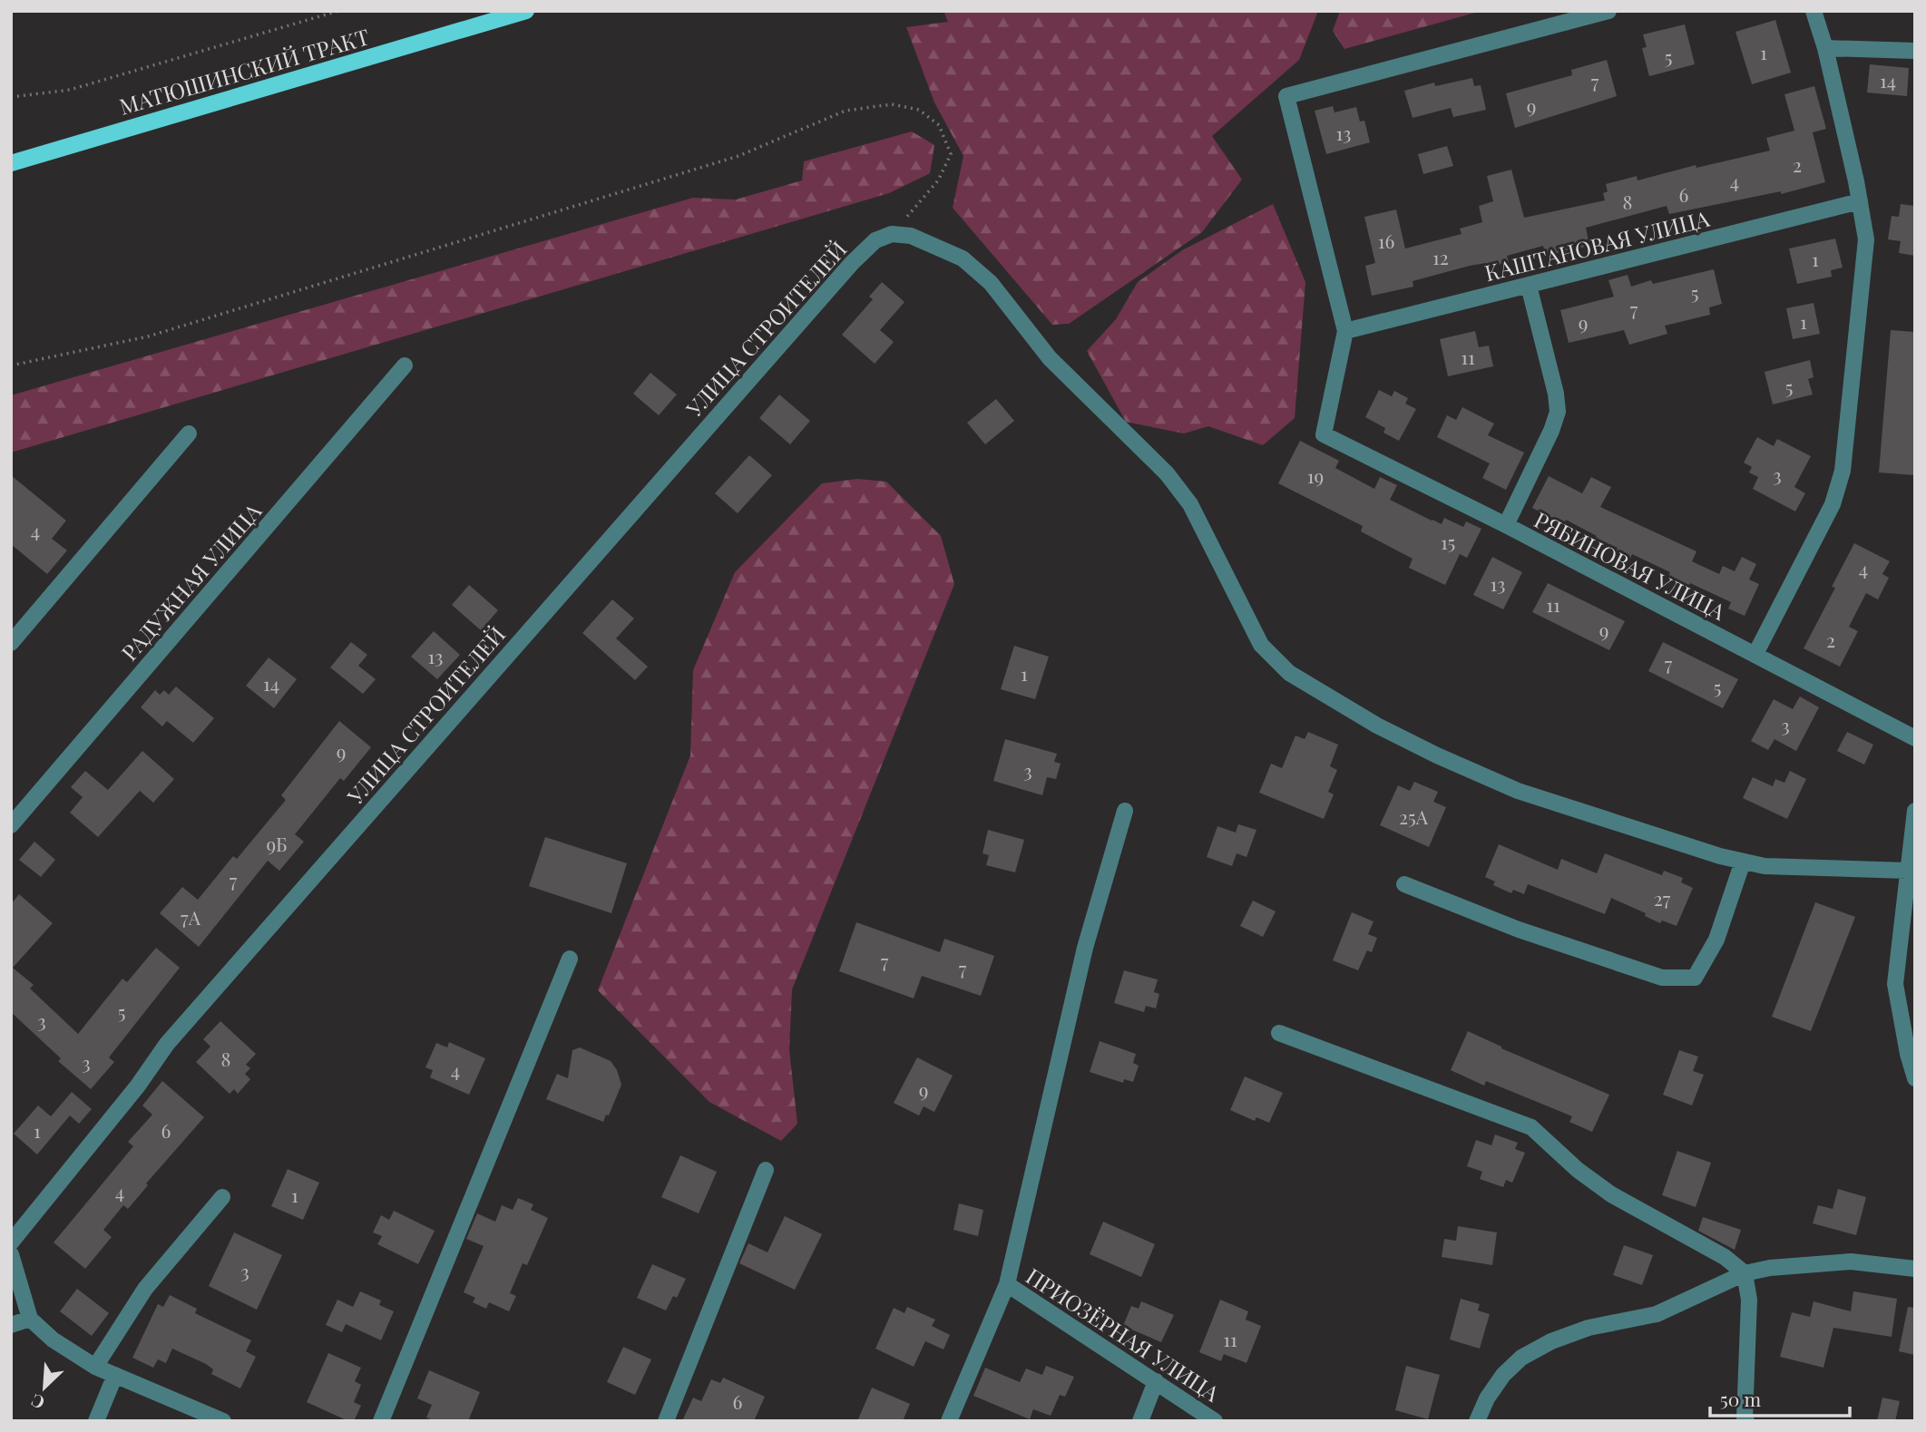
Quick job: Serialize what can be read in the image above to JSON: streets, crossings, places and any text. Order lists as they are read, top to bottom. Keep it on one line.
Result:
{"streets":{"main road":["МАТЮШИНСКИЙ ТРАКТ"],"street":["КАШТАНОВАЯ УЛИЦА","УЛИЦА СТРОИТЕЛЕЙ","РЯБИНОВАЯ УЛИЦА","РАДУЖНАЯ УЛИЦА","ПРИОЗЁРНАЯ УЛИЦА"]},"crossings":[["КАШТАНОВАЯ УЛИЦА","РЯБИНОВАЯ УЛИЦА"]],"house_numbers":["1","5","14","7","9","13","2","4","6","8","16","12","1","5","7","1","9","11","5","3","19","4","15","4","13","11","9","2","13","7","1","14","5","3","9","3","25А","9Б","7","27","7А","7","7","5","3","8","3","4","9","1","6","4","1","3","11","6"],"scale_bar":"50 m","north":"bottom left"}
